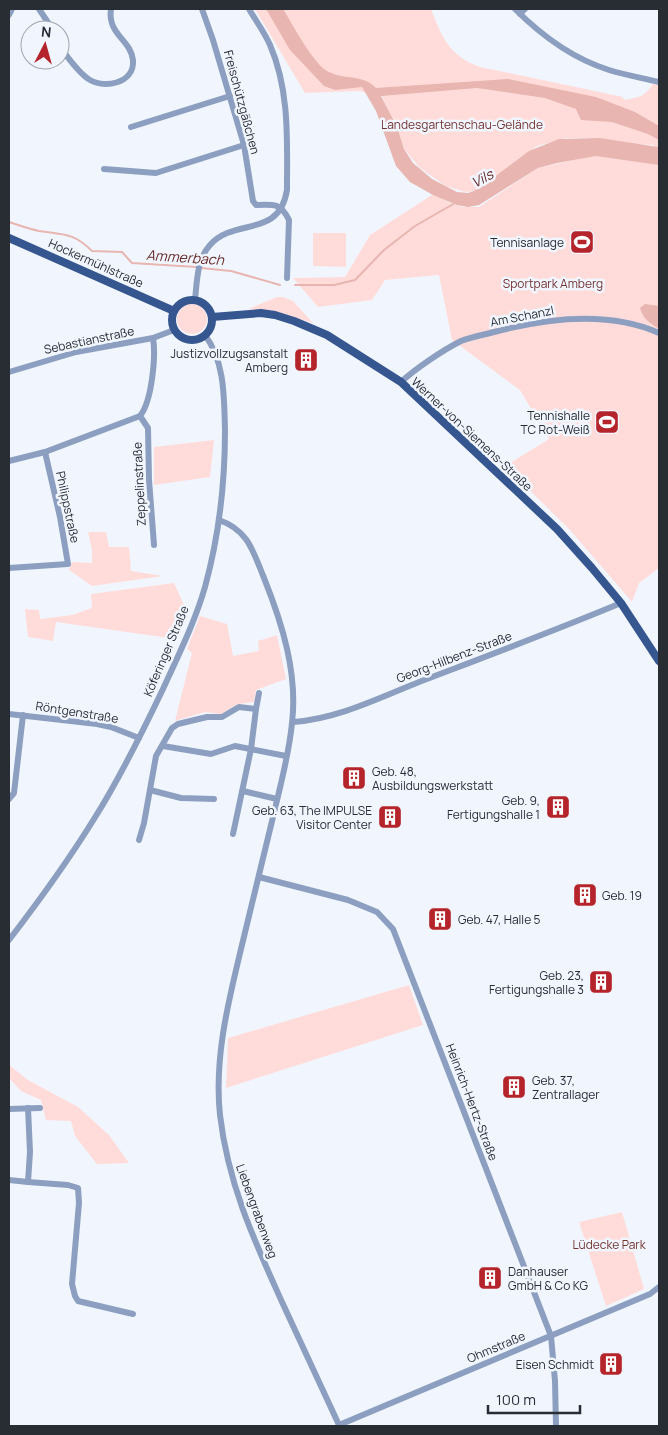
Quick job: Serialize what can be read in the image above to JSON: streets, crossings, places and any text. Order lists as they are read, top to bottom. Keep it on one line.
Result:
{"streets":{"main road":["Hockermühlstraße","Werner-von-Siemens-Straße"],"street":["Freischützgäßchen","Am Schanzl","Sebastianstraße","Zeppelinstraße","Philippstraße","Köferinger Straße","Georg-Hilbenz-Straße","Röntgenstraße","Heinrich-Hertz-Straße","Liebengrabenweg","Ohmstraße"]},"crossings":[["Hockermühlstraße","Sebastianstraße"],["Hockermühlstraße","Werner-von-Siemens-Straße"],["Hockermühlstraße","Köferinger Straße"],["Am Schanzl","Werner-von-Siemens-Straße"],["Sebastianstraße","Werner-von-Siemens-Straße"],["Sebastianstraße","Köferinger Straße"],["Werner-von-Siemens-Straße","Köferinger Straße"],["Werner-von-Siemens-Straße","Georg-Hilbenz-Straße"],["Köferinger Straße","Röntgenstraße"],["Köferinger Straße","Liebengrabenweg"],["Georg-Hilbenz-Straße","Liebengrabenweg"],["Heinrich-Hertz-Straße","Liebengrabenweg"],["Heinrich-Hertz-Straße","Ohmstraße"],["Liebengrabenweg","Ohmstraße"]],"water":["Vils","Ammerbach"],"parks":["Landesgartenschau-Gelände","Sportpark Amberg","Lüdecke Park"],"places":{"sports":["Tennisanlage","Tennishalle TC Rot-Weiß"],"building":["Justizvollzugsanstalt Amberg","Geb. 48, Ausbildungswerkstatt","Geb. 9, Fertigungshalle 1","Geb. 63, The IMPULSE Visitor Center","Geb. 19","Geb. 47, Halle 5","Geb. 23, Fertigungshalle 3","Geb. 37, Zentrallager","Danhauser GmbH & Co KG","Eisen Schmidt"]},"scale_bar":"100 m","north":"top"}
